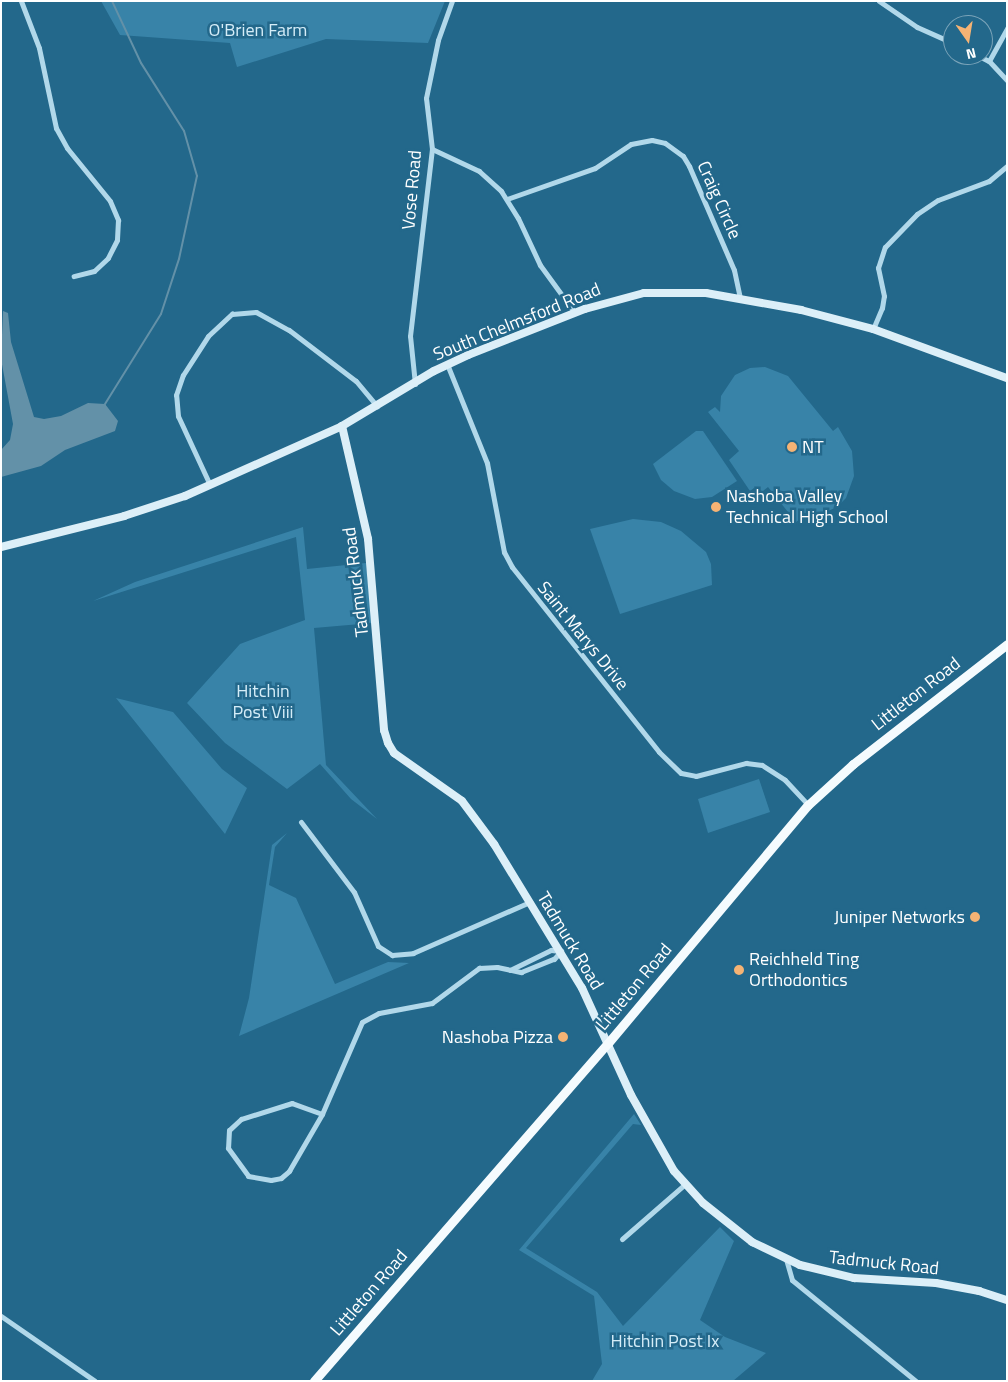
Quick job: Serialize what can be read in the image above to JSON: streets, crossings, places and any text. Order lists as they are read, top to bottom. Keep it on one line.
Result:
{"streets":{"main road":["Littleton Road"],"street":["Vose Road","Craig Circle","South Chelmsford Road","Tadmuck Road","Saint Marys Drive"]},"crossings":[["Vose Road","South Chelmsford Road"],["Craig Circle","South Chelmsford Road"],["South Chelmsford Road","Tadmuck Road"],["South Chelmsford Road","Saint Marys Drive"],["Tadmuck Road","Littleton Road"],["Saint Marys Drive","Littleton Road"]],"parks":["O'Brien Farm","Hitchin Post Viii","Hitchin Post Ix"],"places":["NT","Nashoba Valley Technical High School","Juniper Networks","Reichheld Ting Orthodontics","Nashoba Pizza"],"north":"bottom"}
